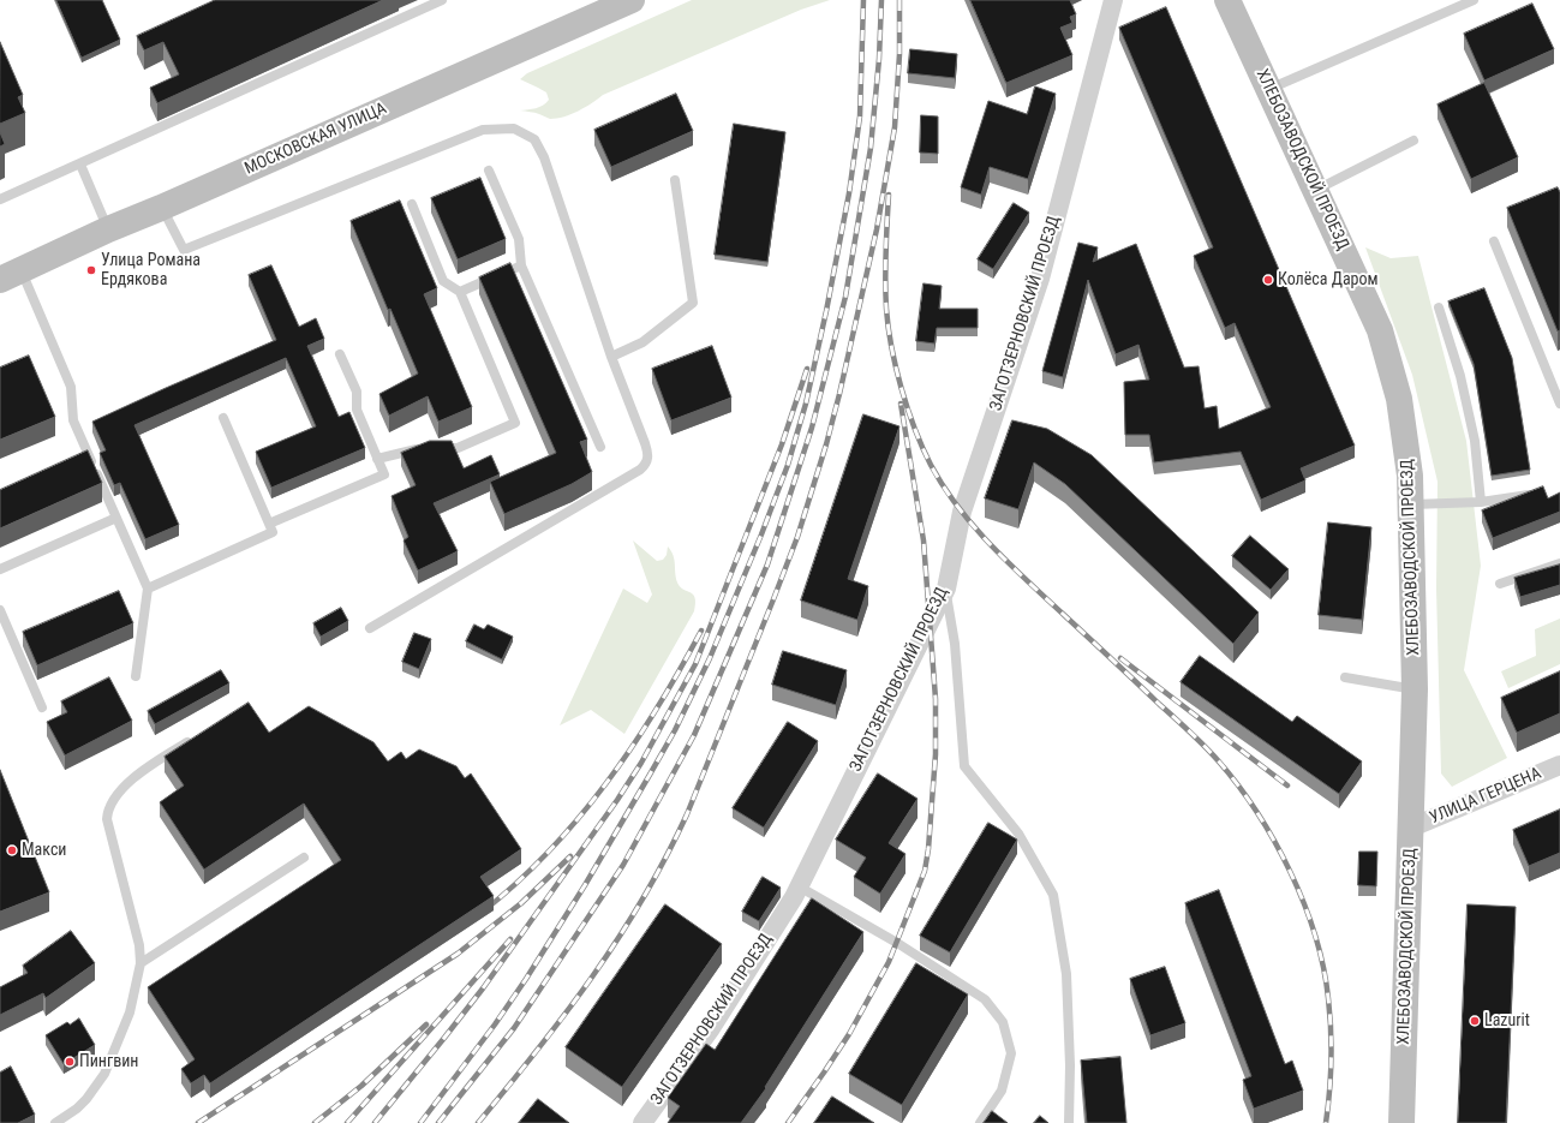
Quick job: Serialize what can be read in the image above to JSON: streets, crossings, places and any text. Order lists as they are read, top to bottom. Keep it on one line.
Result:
{"streets":{"street":["МОСКОВСКАЯ УЛИЦА","ХЛЕБОЗАВОДСКОЙ ПРОЕЗД","ЗАГОТЗЕРНОВСКИЙ ПРОЕЗД","УЛИЦА ГЕРЦЕНА"]},"crossings":[["ХЛЕБОЗАВОДСКОЙ ПРОЕЗД","УЛИЦА ГЕРЦЕНА"]],"places":["Улица Романа Ердякова","Колёса Даром","Макси","Lazurit","Пингвин"]}
